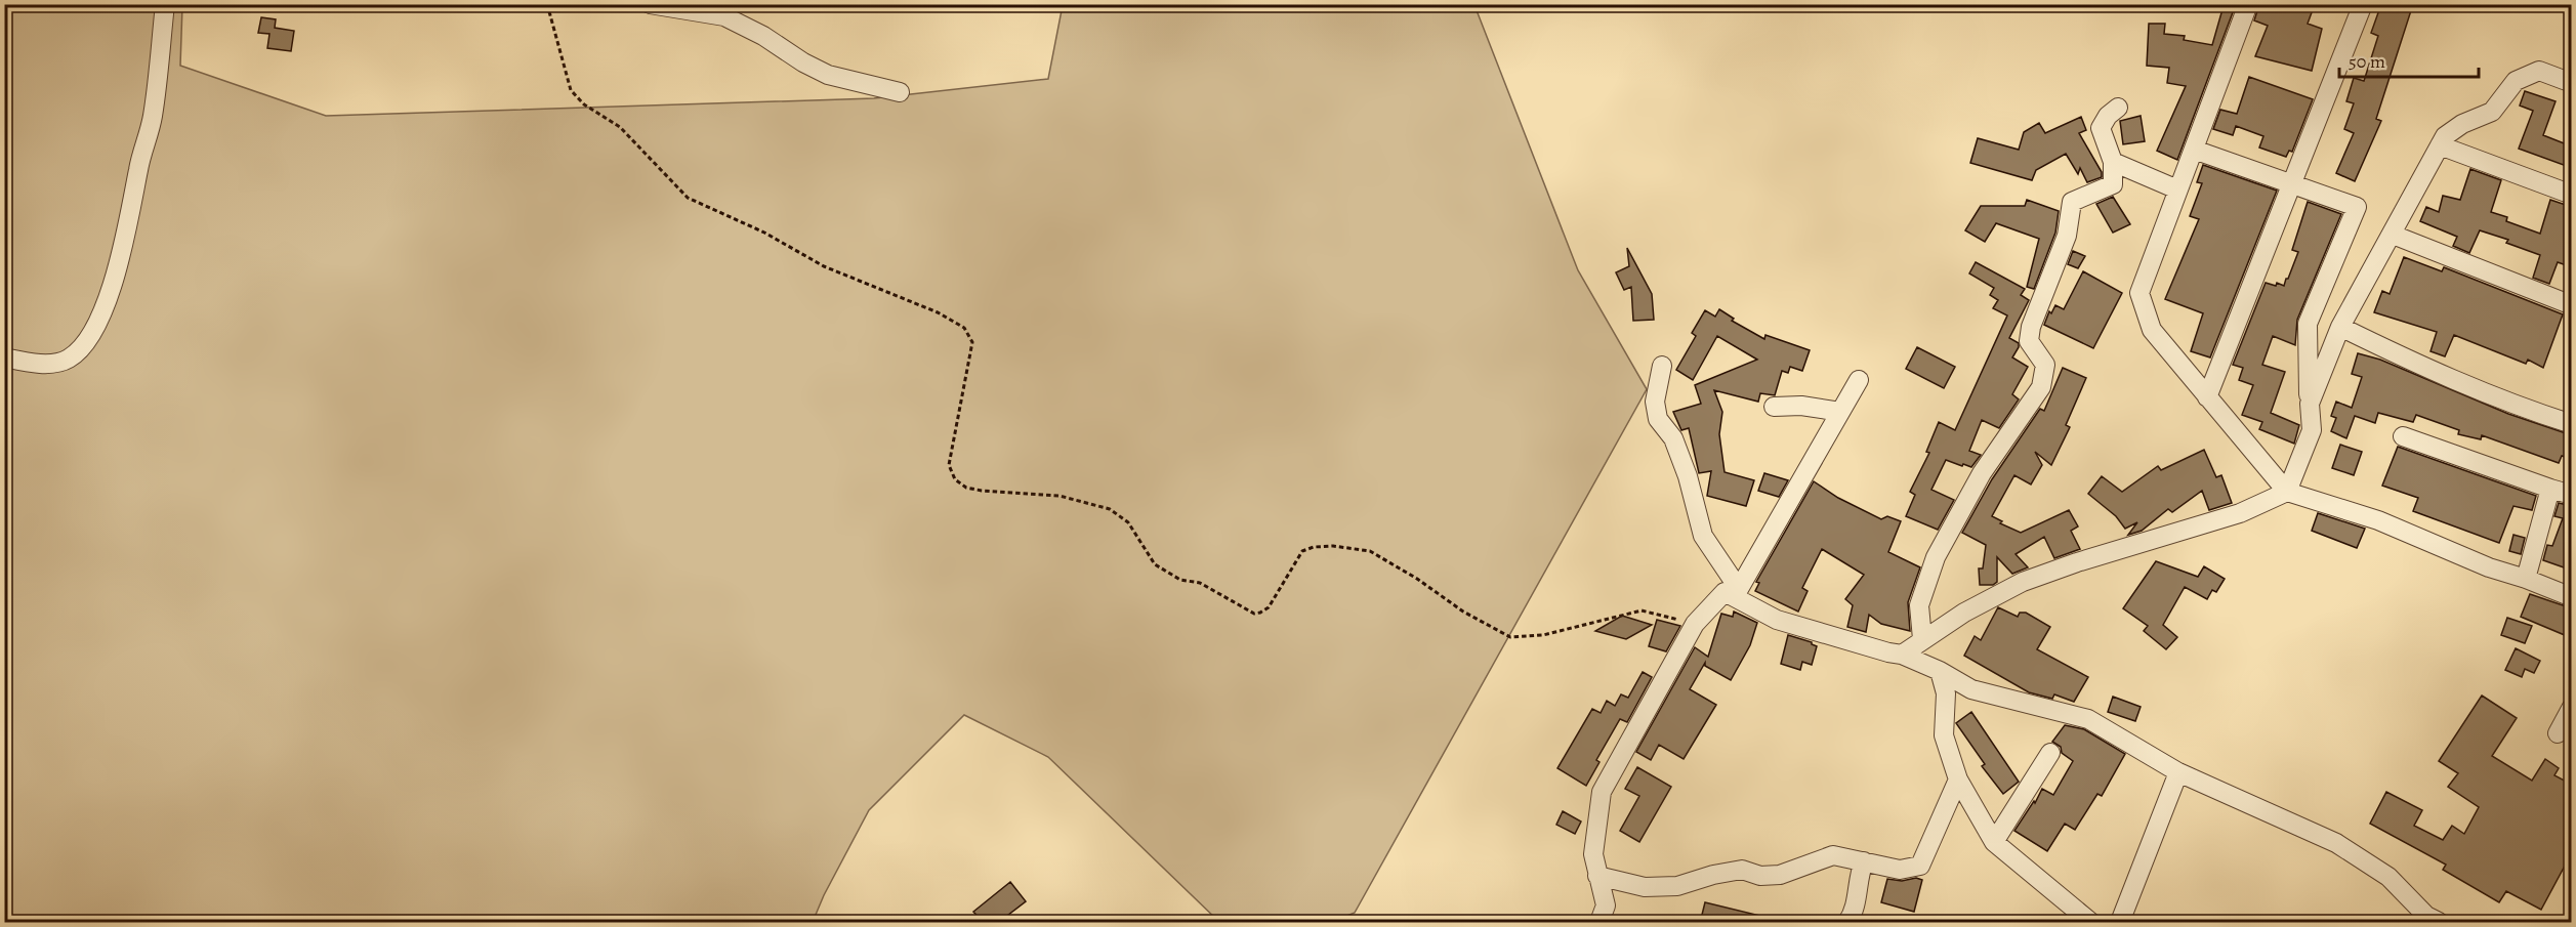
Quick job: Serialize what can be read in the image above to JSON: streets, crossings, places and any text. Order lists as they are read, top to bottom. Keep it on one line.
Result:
{"scale_bar":"50 m"}
